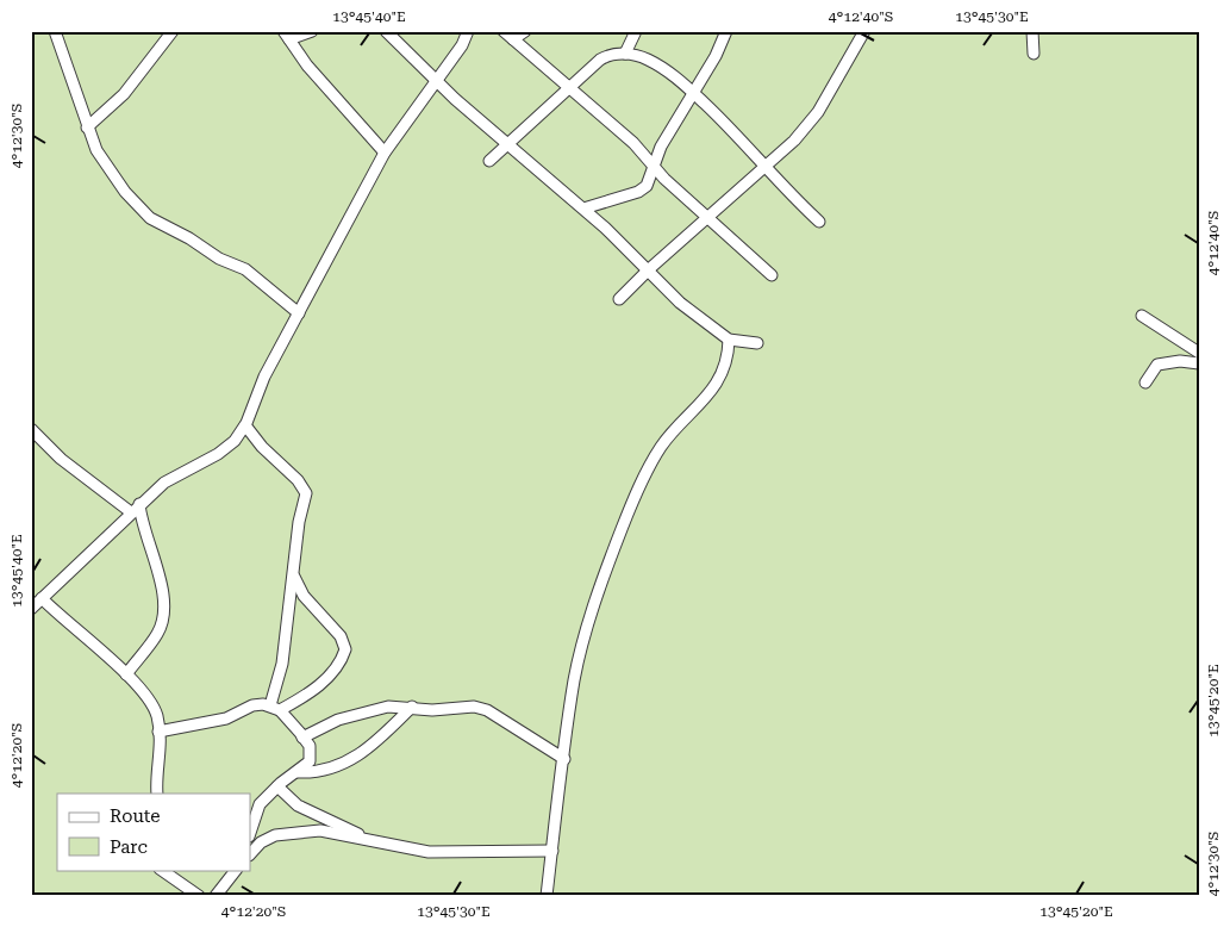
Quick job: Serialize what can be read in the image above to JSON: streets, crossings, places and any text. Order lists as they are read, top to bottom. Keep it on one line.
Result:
{"legend":["Route","Parc"],"coordinates":["13°45'40\"E","4°12'40\"S","13°45'30\"E","4°12'30\"S","13°45'20\"E","4°12'20\"S"]}
